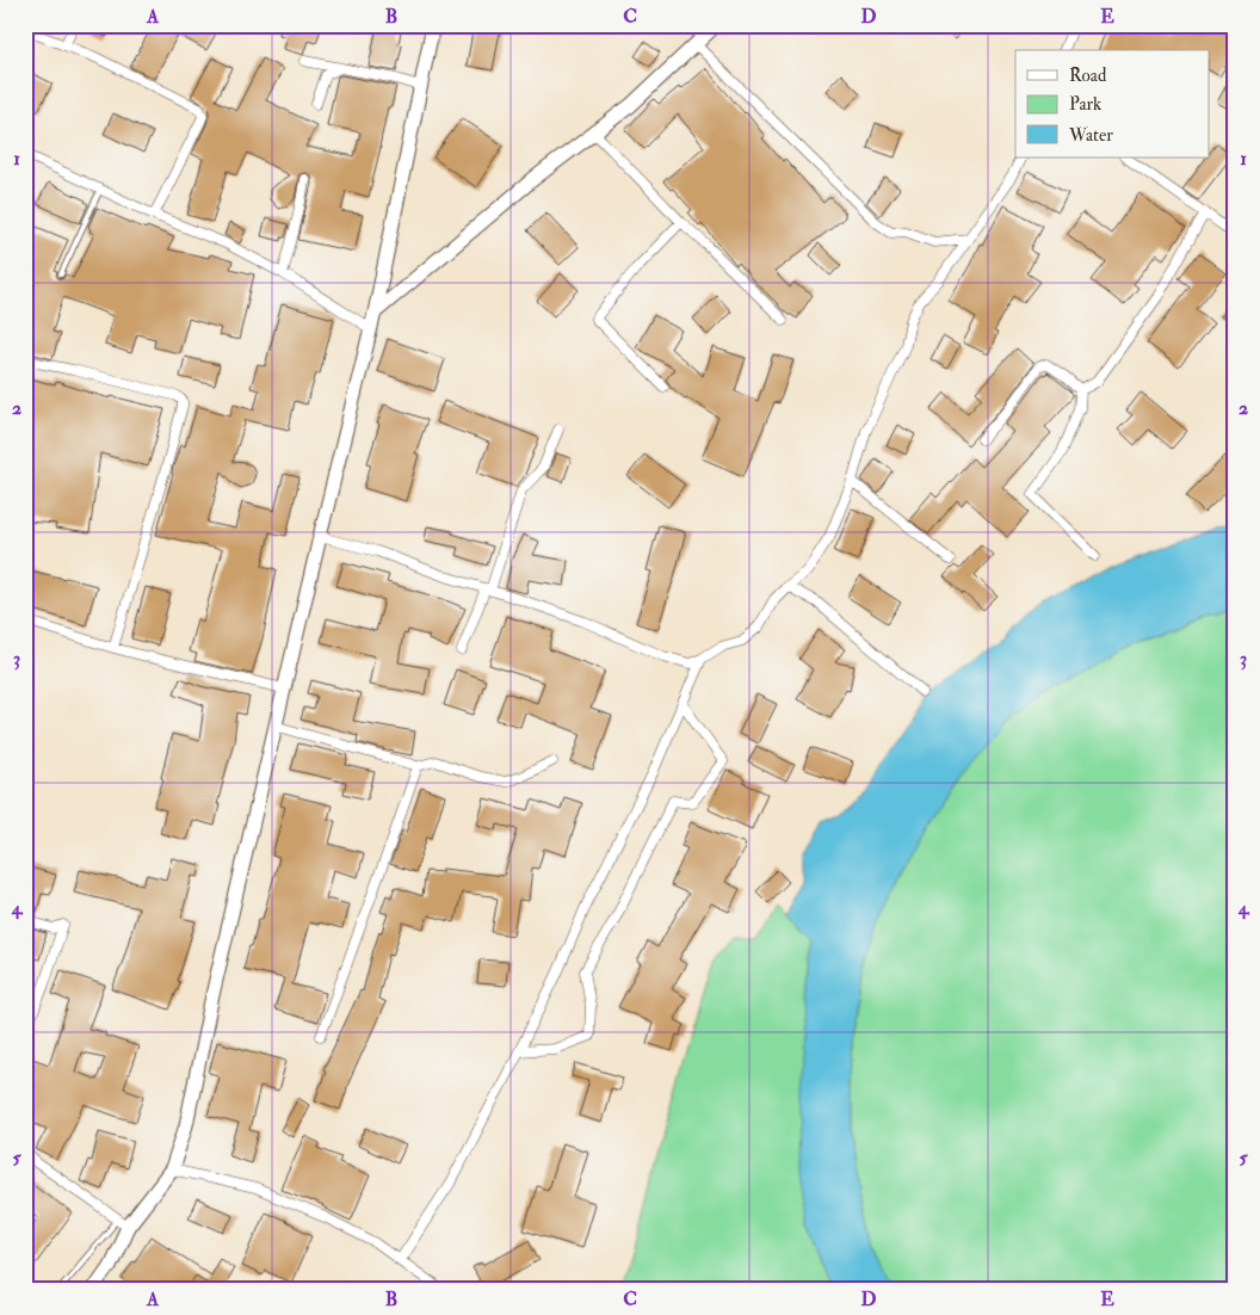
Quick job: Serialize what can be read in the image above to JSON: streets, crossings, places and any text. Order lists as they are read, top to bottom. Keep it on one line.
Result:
{"legend":["Road","Park","Water"],"grid":{"columns":["A","B","C","D","E"],"rows":["1","2","3","4","5"]}}
